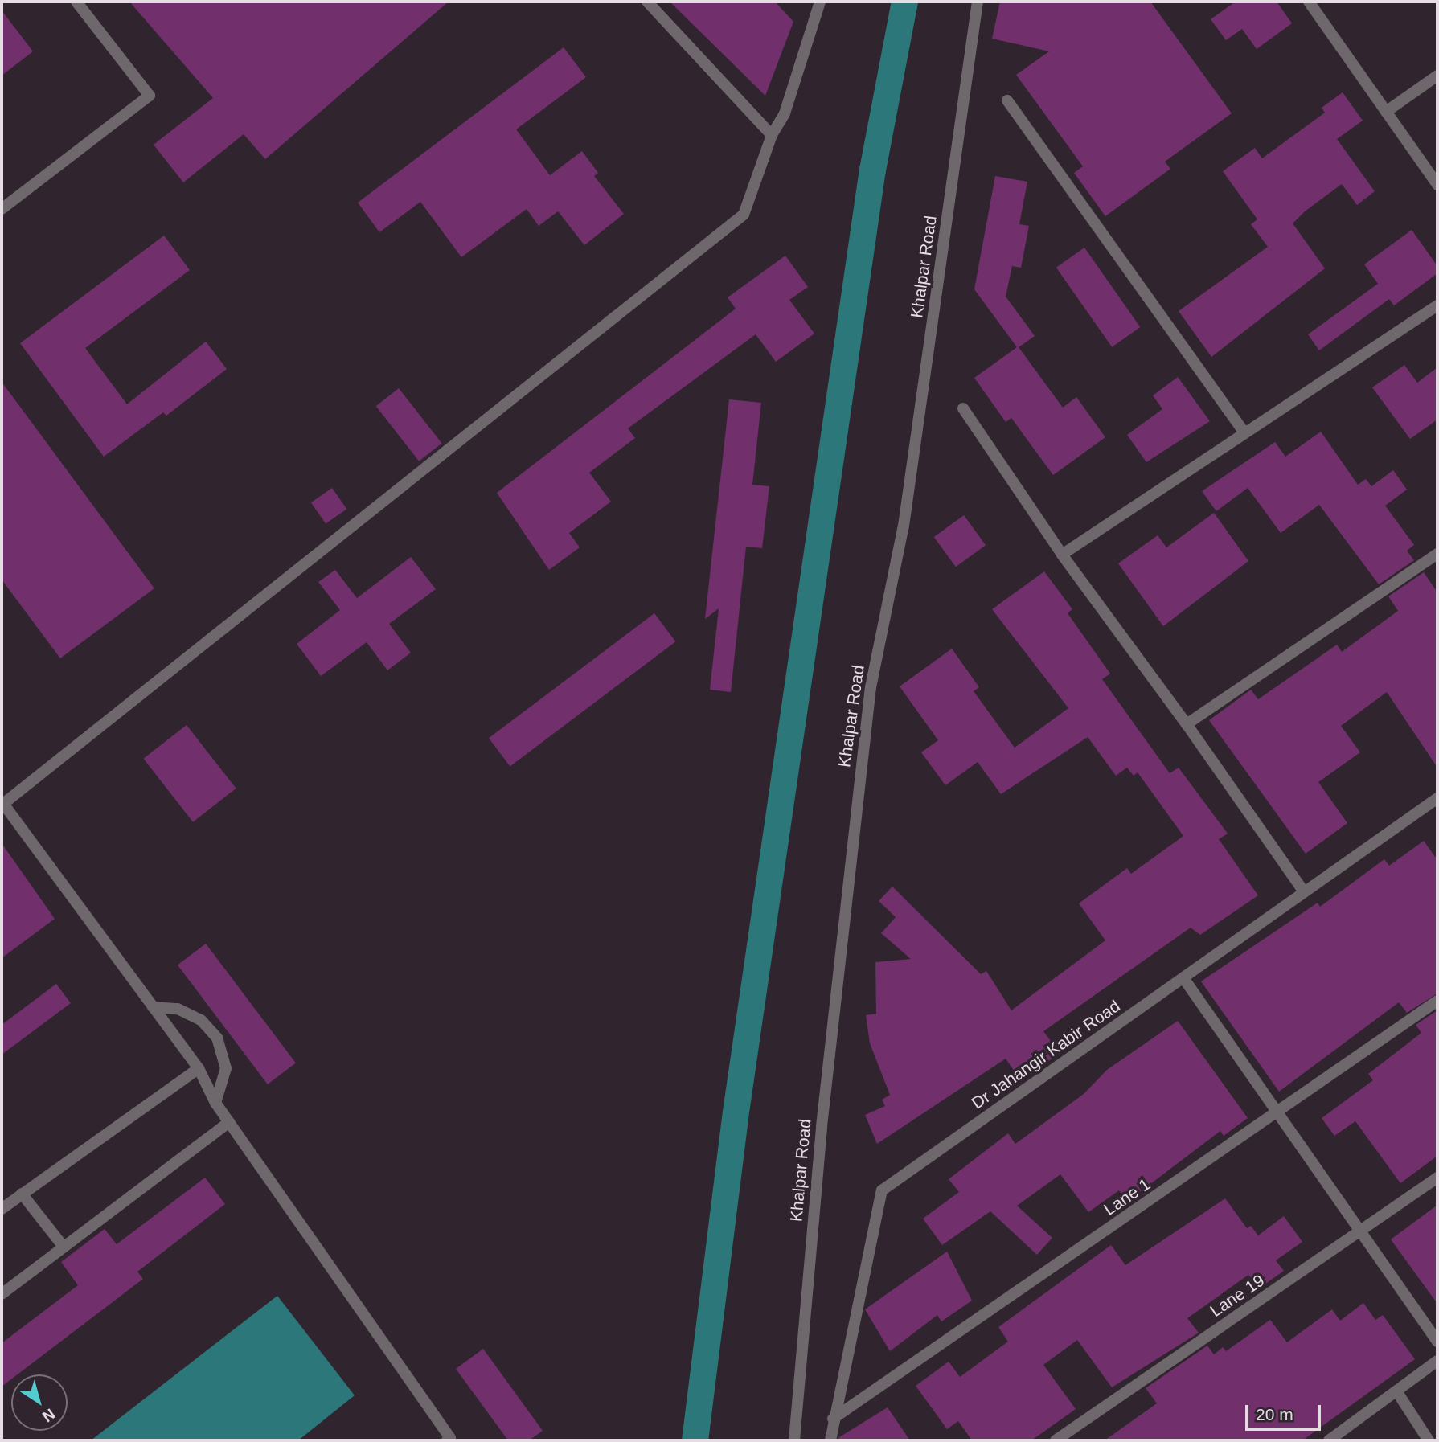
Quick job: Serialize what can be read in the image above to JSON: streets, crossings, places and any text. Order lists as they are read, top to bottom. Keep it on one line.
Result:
{"streets":{"street":["Khalpar Road","Dr Jahangir Kabir Road","Lane 1","Lane 19"]},"crossings":[["Dr Jahangir Kabir Road","Lane 1"]],"scale_bar":"20 m","north":"bottom right"}
